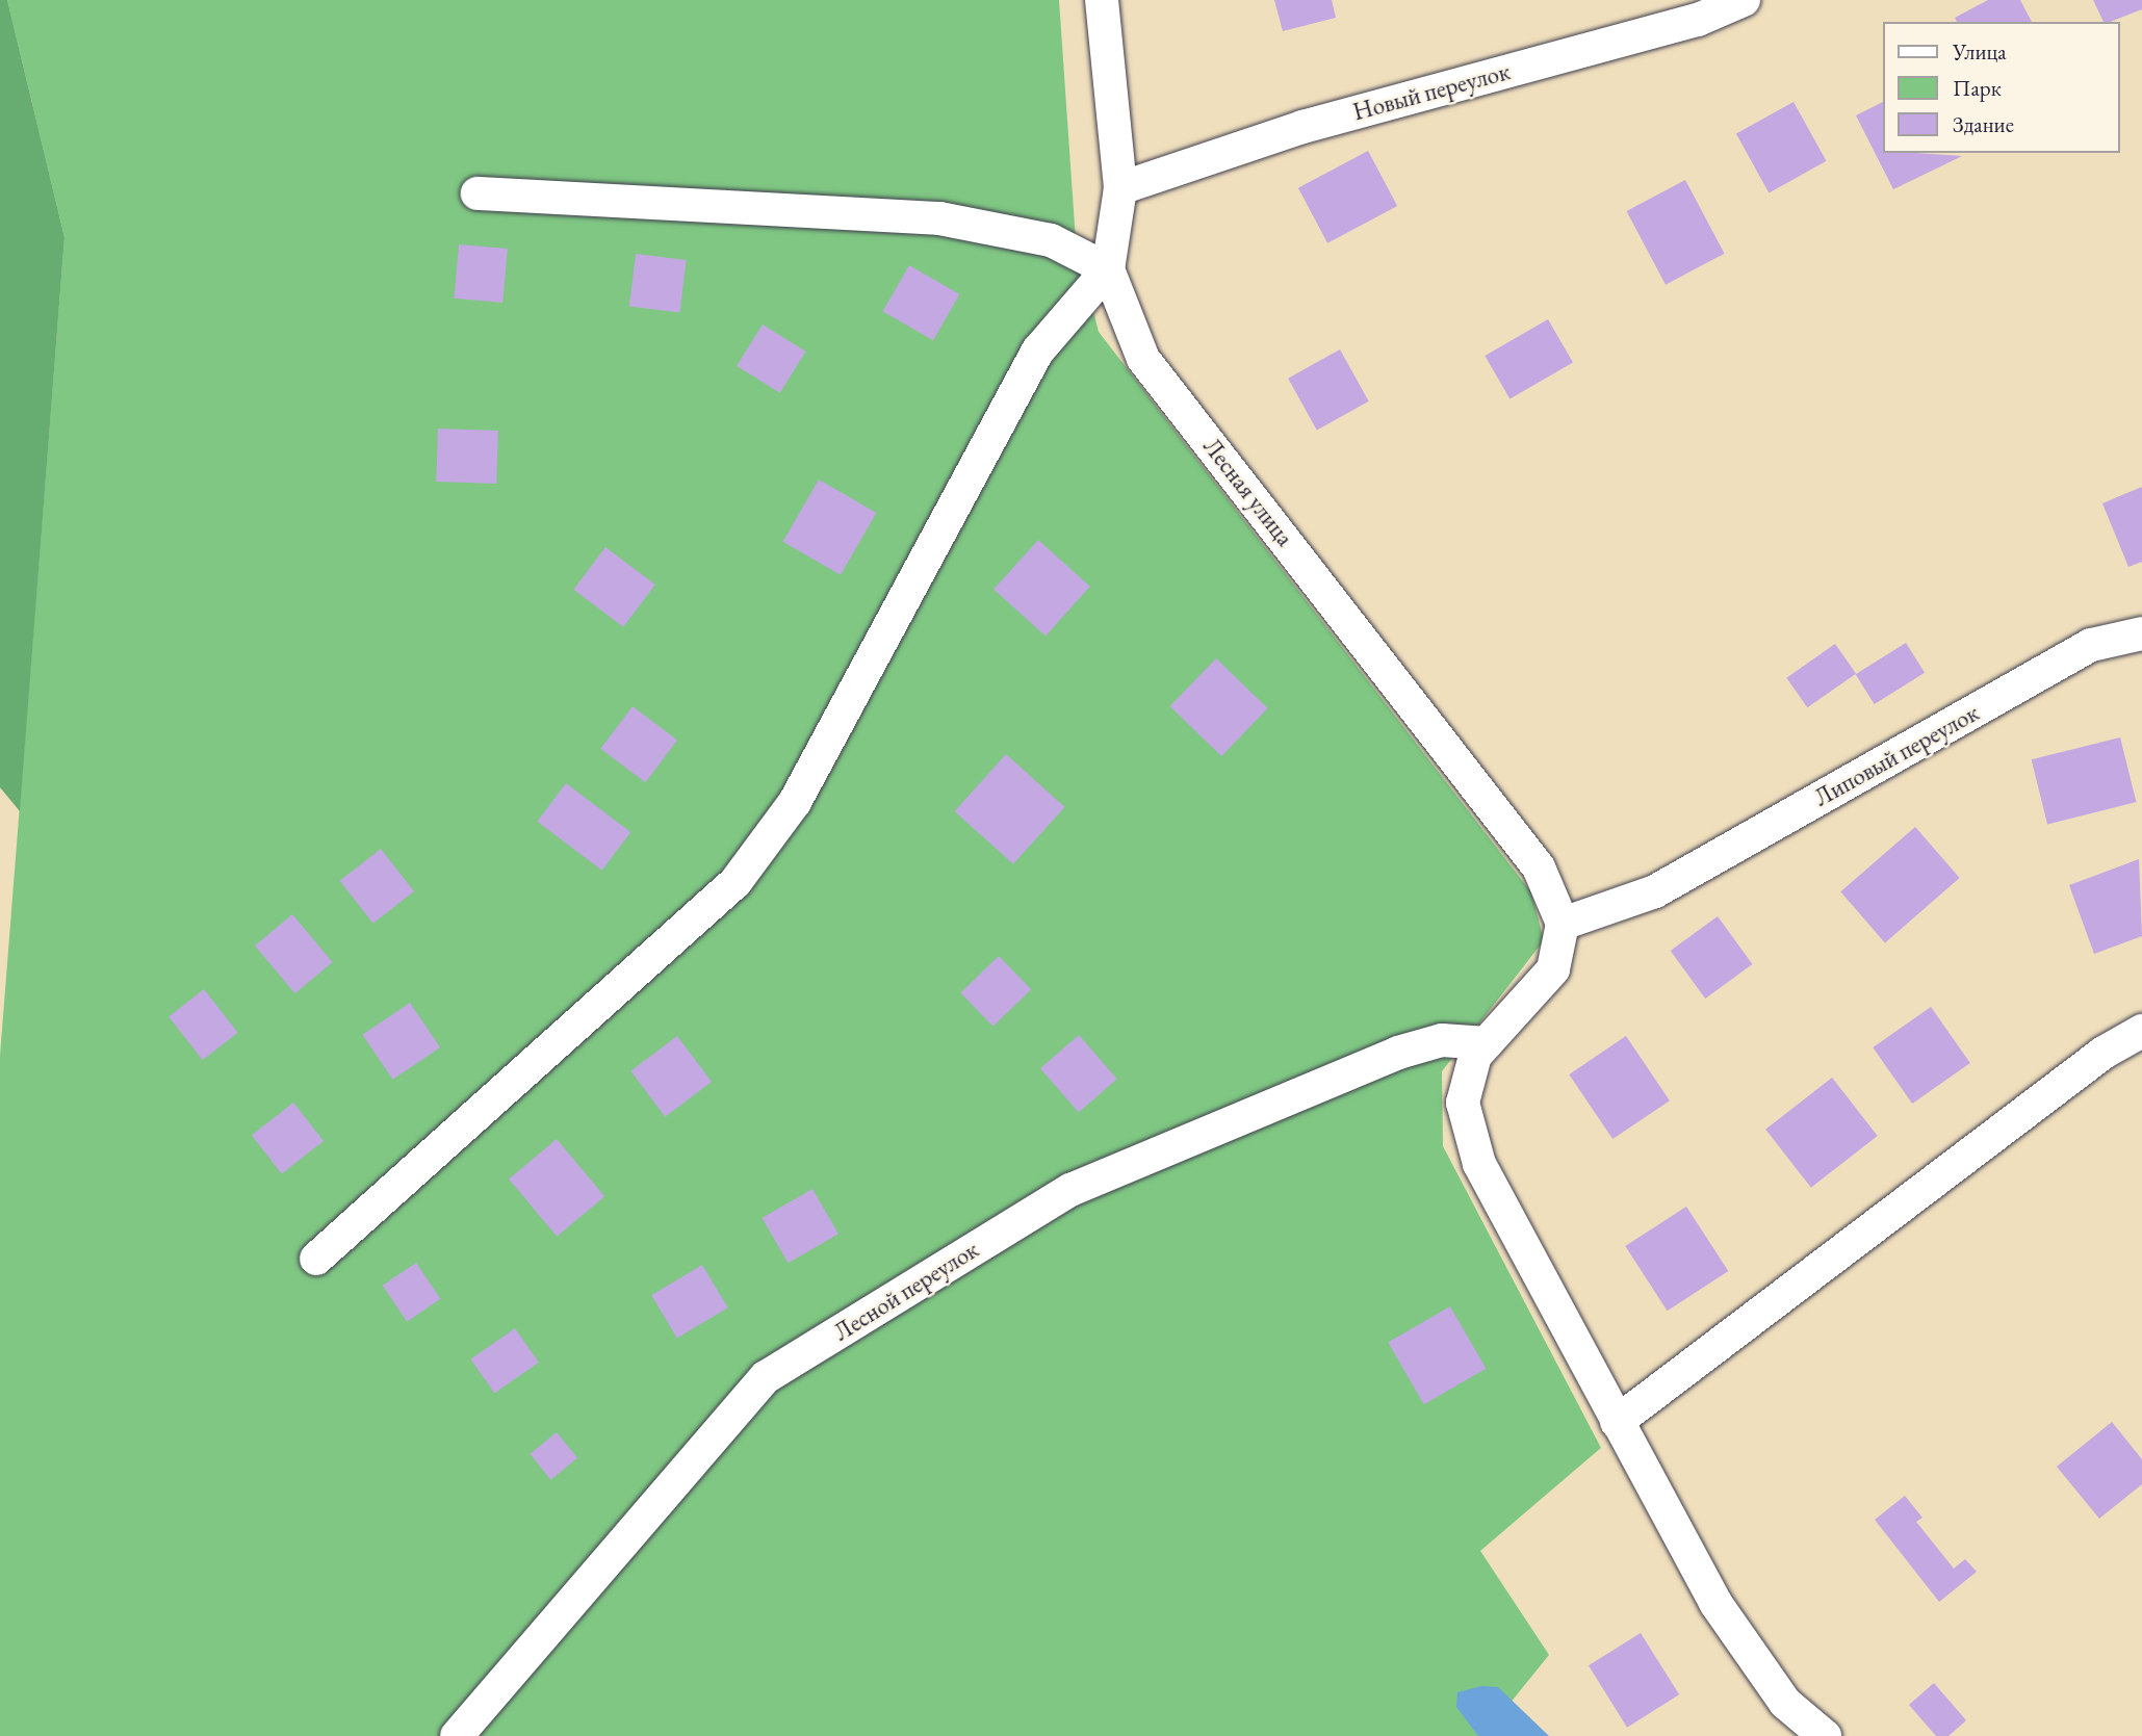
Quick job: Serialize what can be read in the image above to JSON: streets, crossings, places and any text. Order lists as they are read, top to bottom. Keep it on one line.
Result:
{"streets":{"street":["Новый переулок","Лесная улица","Липовый переулок","Лесной переулок"]},"crossings":[["Лесная улица","Липовый переулок"]],"legend":["Улица","Парк","Здание"]}
